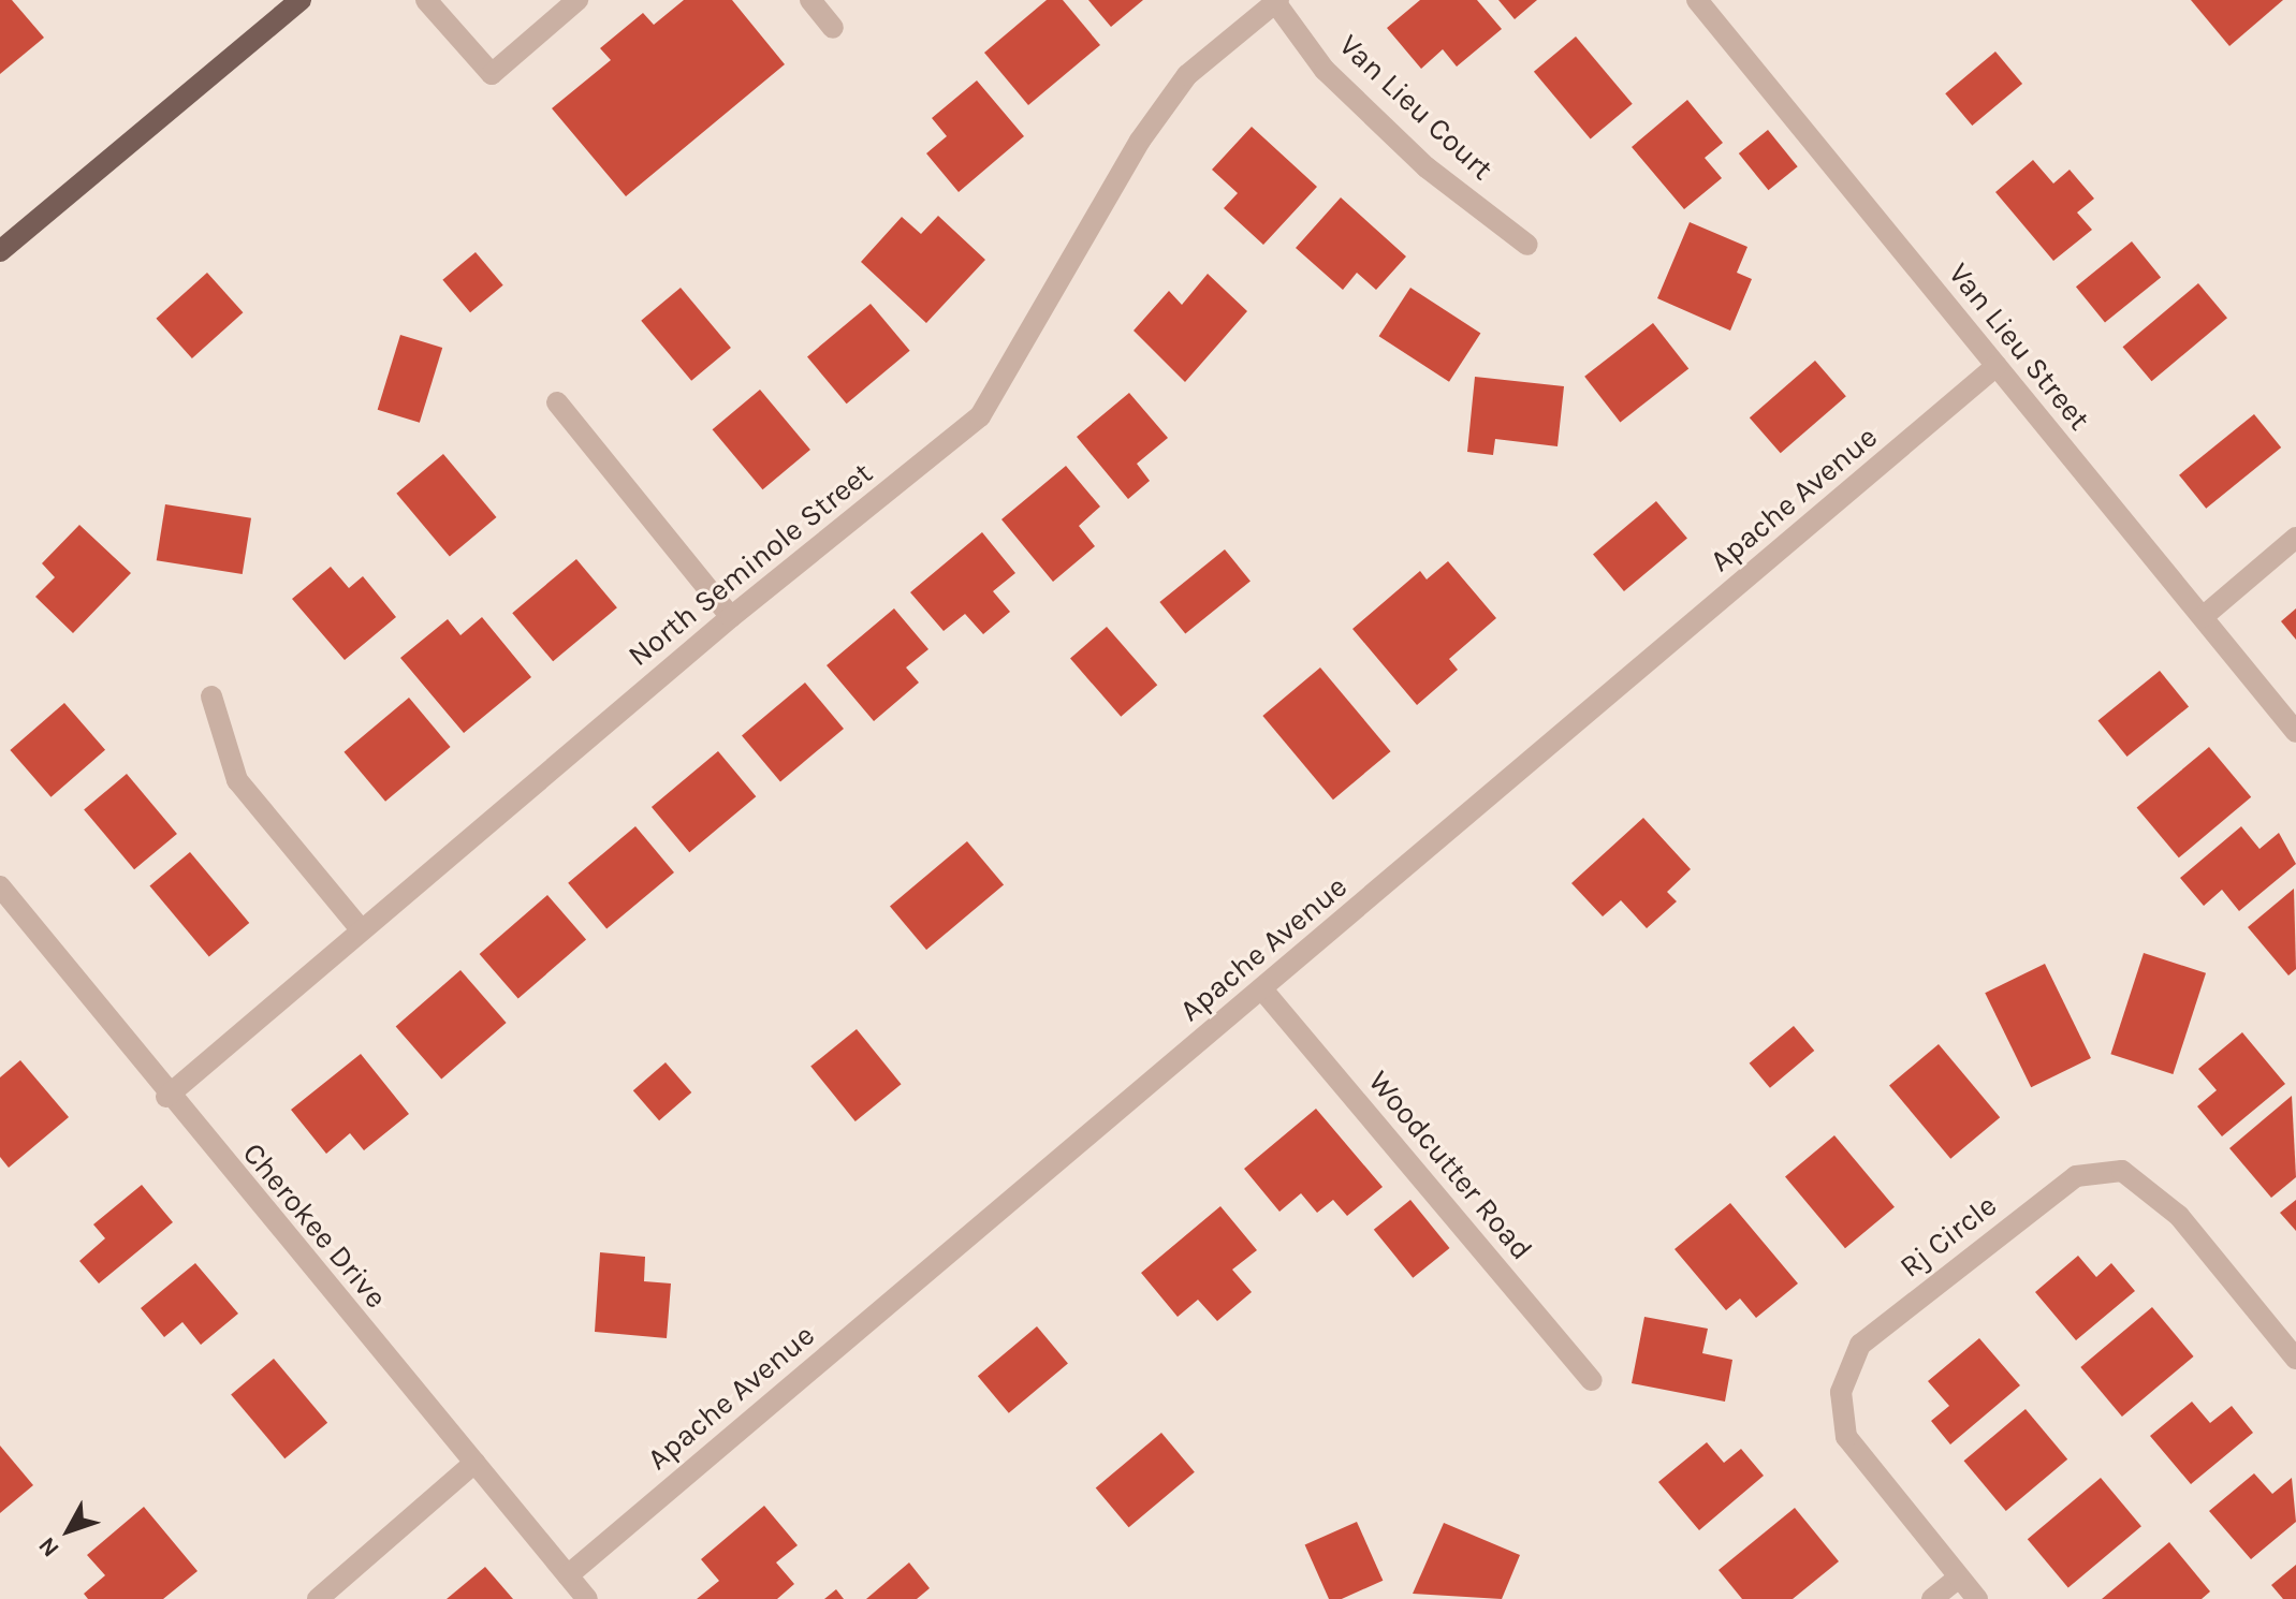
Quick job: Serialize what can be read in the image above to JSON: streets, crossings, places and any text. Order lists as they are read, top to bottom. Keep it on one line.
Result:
{"streets":{"street":["Van Lieu Court","Van Lieu Street","Apache Avenue","North Seminole Street","Woodcutter Road","Cherokee Drive","Rj Circle"]},"crossings":[["Van Lieu Court","North Seminole Street"],["Van Lieu Street","Apache Avenue"],["Apache Avenue","Woodcutter Road"],["Apache Avenue","Cherokee Drive"],["North Seminole Street","Cherokee Drive"]],"north":"bottom left"}
